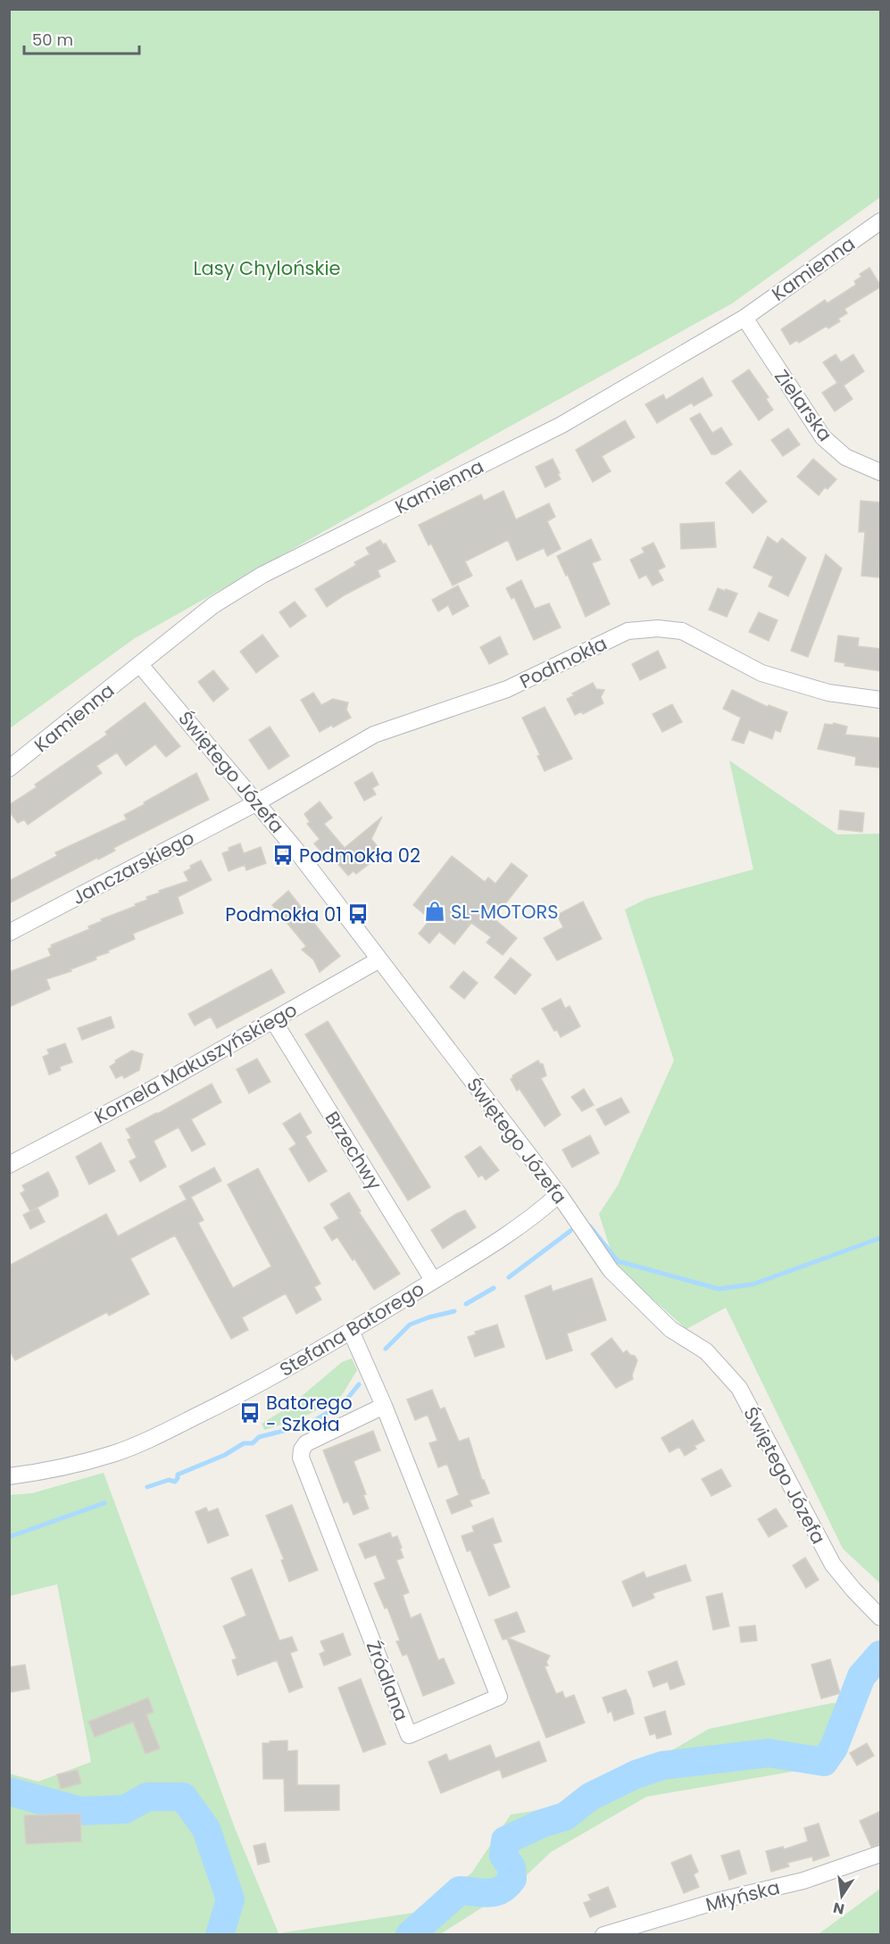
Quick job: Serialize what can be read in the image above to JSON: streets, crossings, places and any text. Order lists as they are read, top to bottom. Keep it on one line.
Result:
{"streets":{"street":["Kamienna","Zielarska","Podmokła","Świętego Józefa","Janczarskiego","Kornela Makuszyńskiego","Brzechwy","Stefana Batorego","Źródlana","Młyńska"]},"crossings":[["Kamienna","Zielarska"],["Kamienna","Świętego Józefa"],["Podmokła","Świętego Józefa"],["Podmokła","Janczarskiego"],["Świętego Józefa","Janczarskiego"],["Świętego Józefa","Kornela Makuszyńskiego"],["Świętego Józefa","Stefana Batorego"],["Kornela Makuszyńskiego","Brzechwy"],["Brzechwy","Stefana Batorego"],["Stefana Batorego","Źródlana"]],"parks":["Lasy Chylońskie"],"places":{"bus stop":["Podmokła 02","Podmokła 01","Batorego - Szkoła"],"shop":["SL-MOTORS"]},"scale_bar":"50 m","north":"bottom"}
